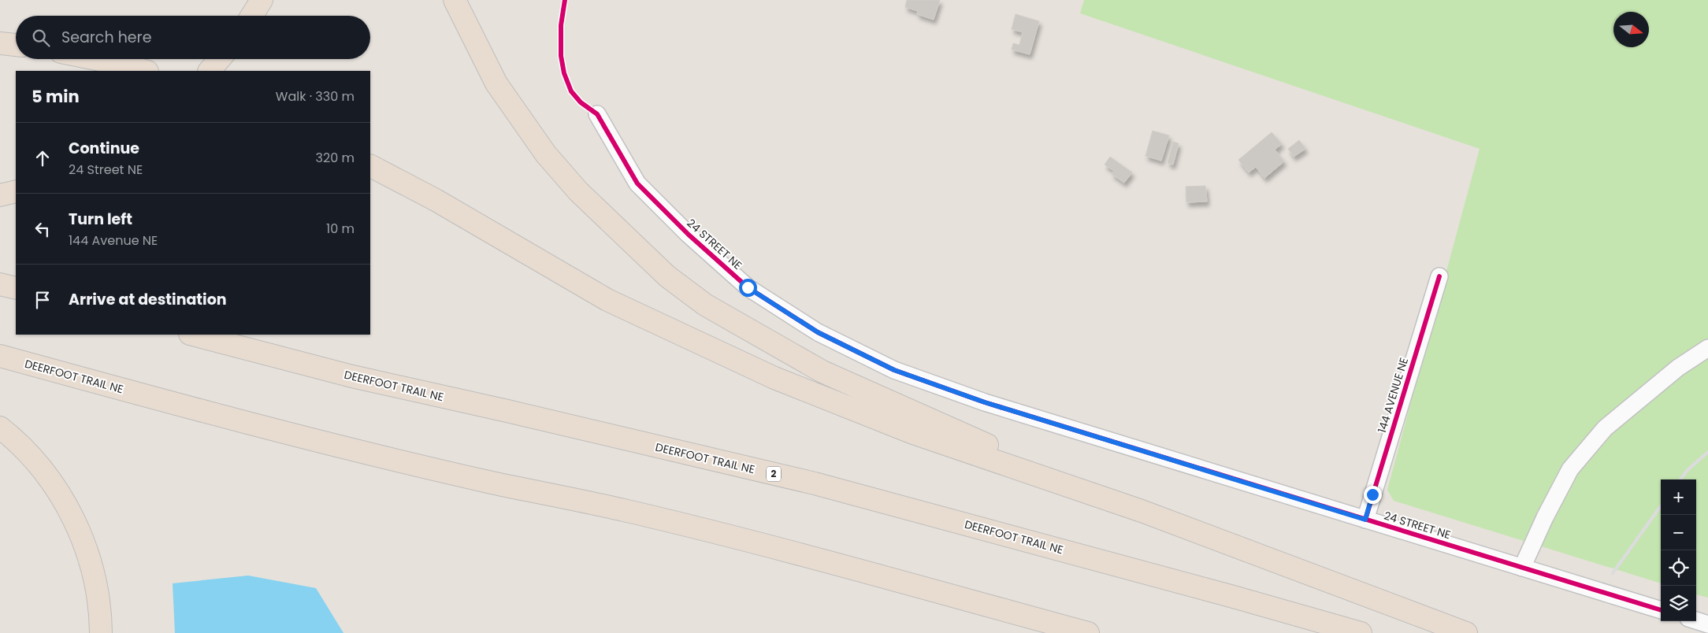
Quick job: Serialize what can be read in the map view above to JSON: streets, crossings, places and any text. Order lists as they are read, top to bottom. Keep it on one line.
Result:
{"streets":{"highway":["DEERFOOT TRAIL NE","2"],"street":["24 STREET NE","144 AVENUE NE"]},"crossings":[["24 STREET NE","144 AVENUE NE"]],"north":"right","page":{"search":"Search here","heading":["5 min","Walk · 330 m"],"list":[["Continue","24 Street NE","320 m"],["Turn left","144 Avenue NE","10 m"],"Arrive at destination"],"map_buttons":["+","−"]}}
